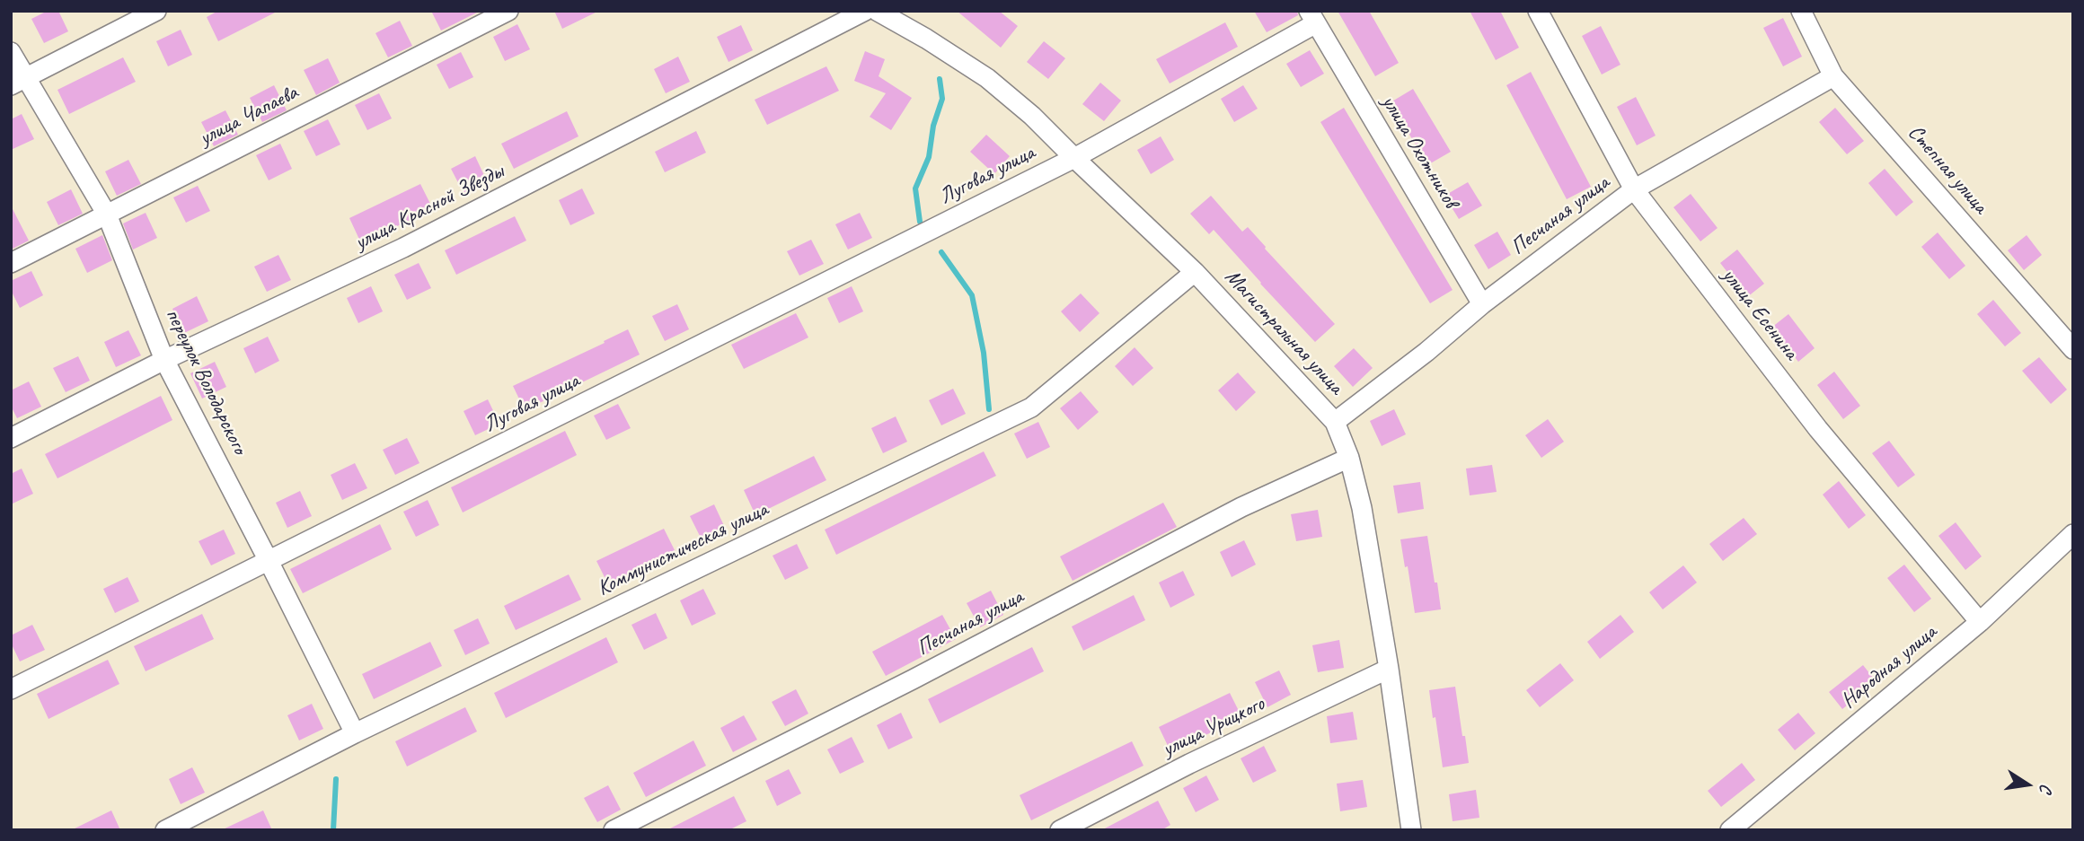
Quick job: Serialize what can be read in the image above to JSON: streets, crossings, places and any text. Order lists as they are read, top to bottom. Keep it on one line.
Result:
{"streets":{"street":["улица Чапаева","улица Охотников","Степная улица","Луговая улица","улица Красной Звезды","Песчаная улица","улица Есенина","Магистральная улица","переулок Володарского","Коммунистическая улица","Народная улица","улица Урицкого"]},"crossings":[["улица Чапаева","переулок Володарского"],["улица Охотников","Луговая улица"],["улица Охотников","Песчаная улица"],["улица Охотников","Магистральная улица"],["Степная улица","Песчаная улица"],["Луговая улица","Магистральная улица"],["Луговая улица","переулок Володарского"],["улица Красной Звезды","переулок Володарского"],["Песчаная улица","улица Есенина"],["Песчаная улица","Магистральная улица"],["улица Есенина","Народная улица"],["Магистральная улица","Коммунистическая улица"],["Магистральная улица","улица Урицкого"],["переулок Володарского","Коммунистическая улица"]],"north":"right"}
